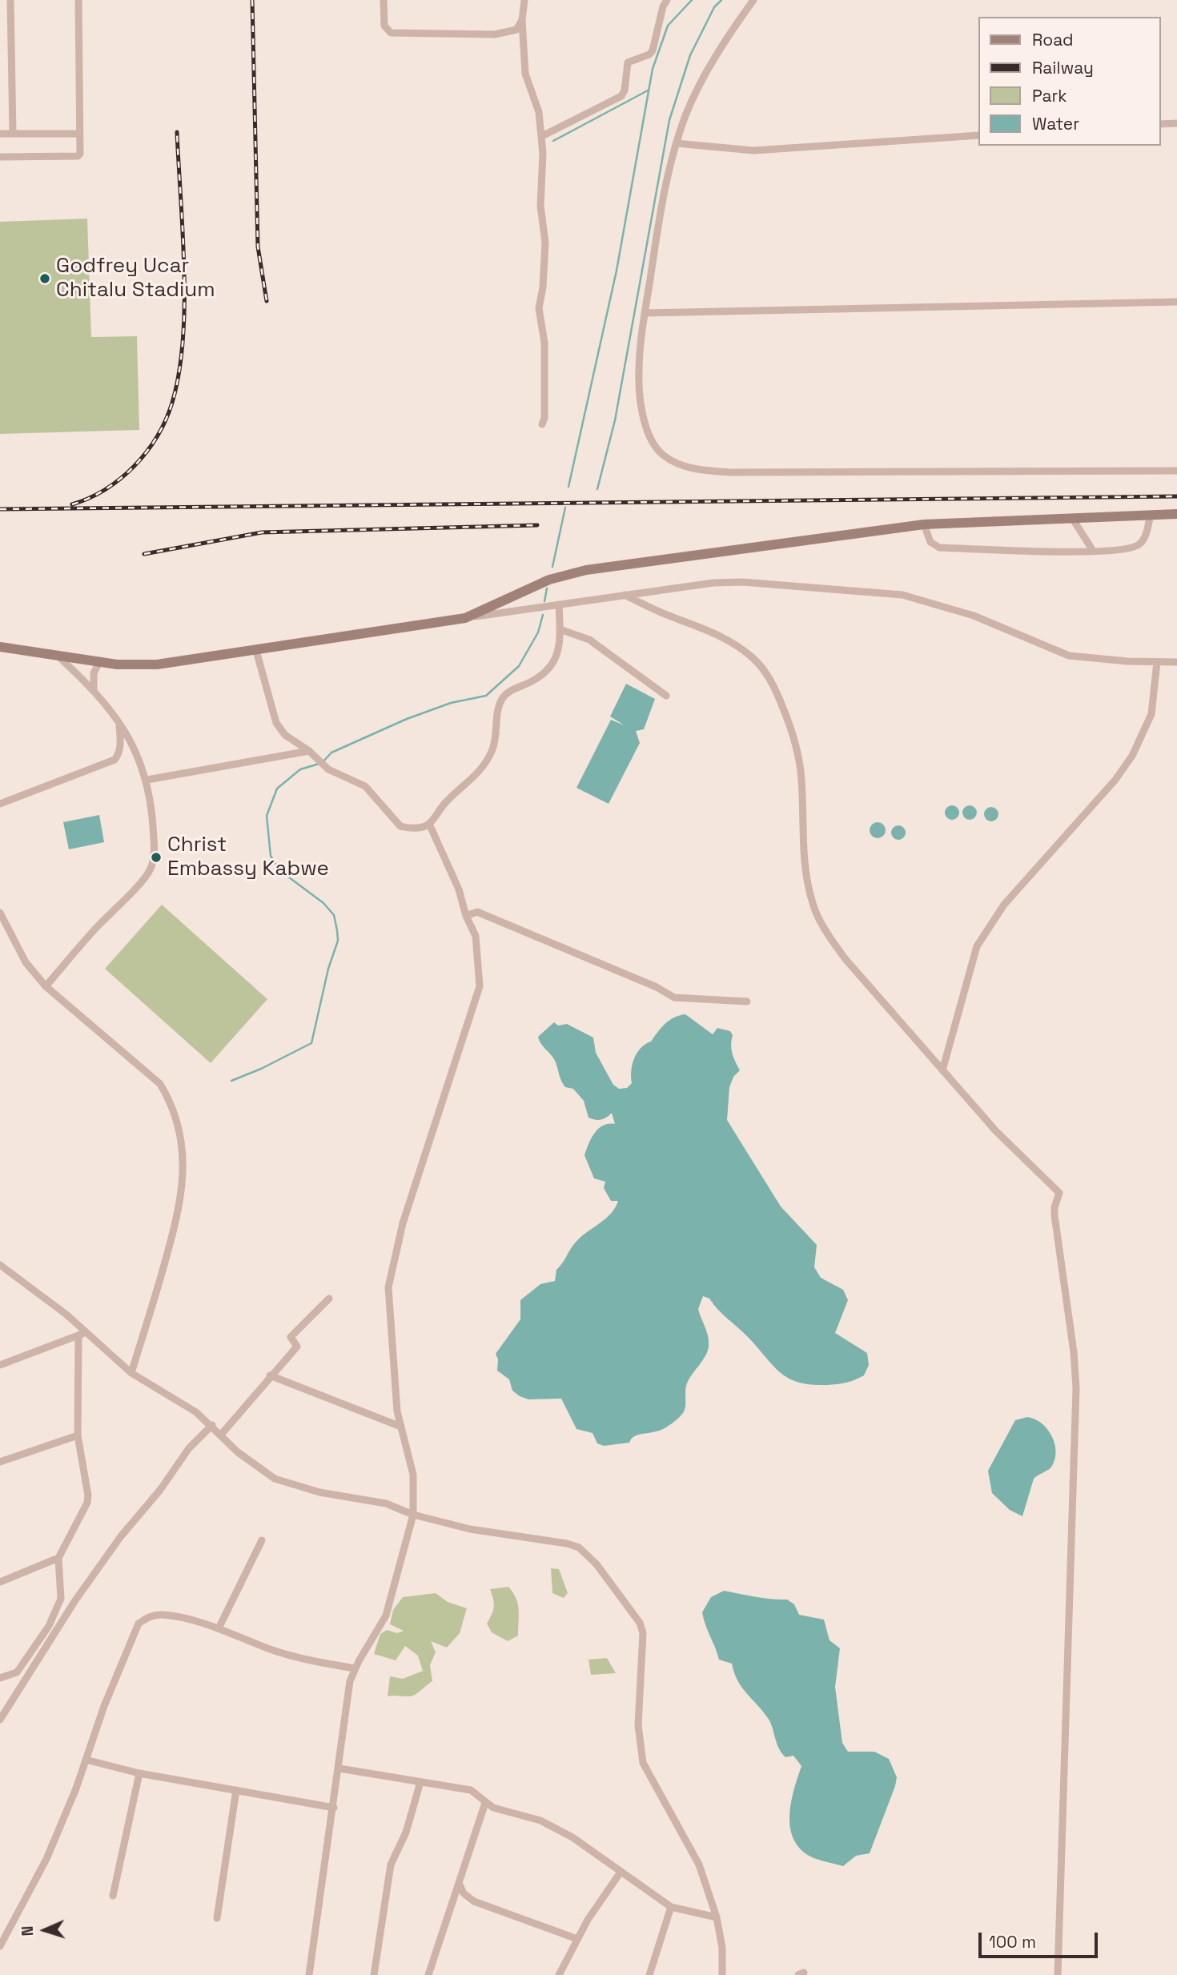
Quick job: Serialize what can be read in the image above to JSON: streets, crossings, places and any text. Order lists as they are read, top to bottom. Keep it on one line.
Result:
{"places":["Godfrey Ucar Chitalu Stadium","Christ Embassy Kabwe"],"legend":["Road","Railway","Park","Water"],"scale_bar":"100 m","north":"left"}
